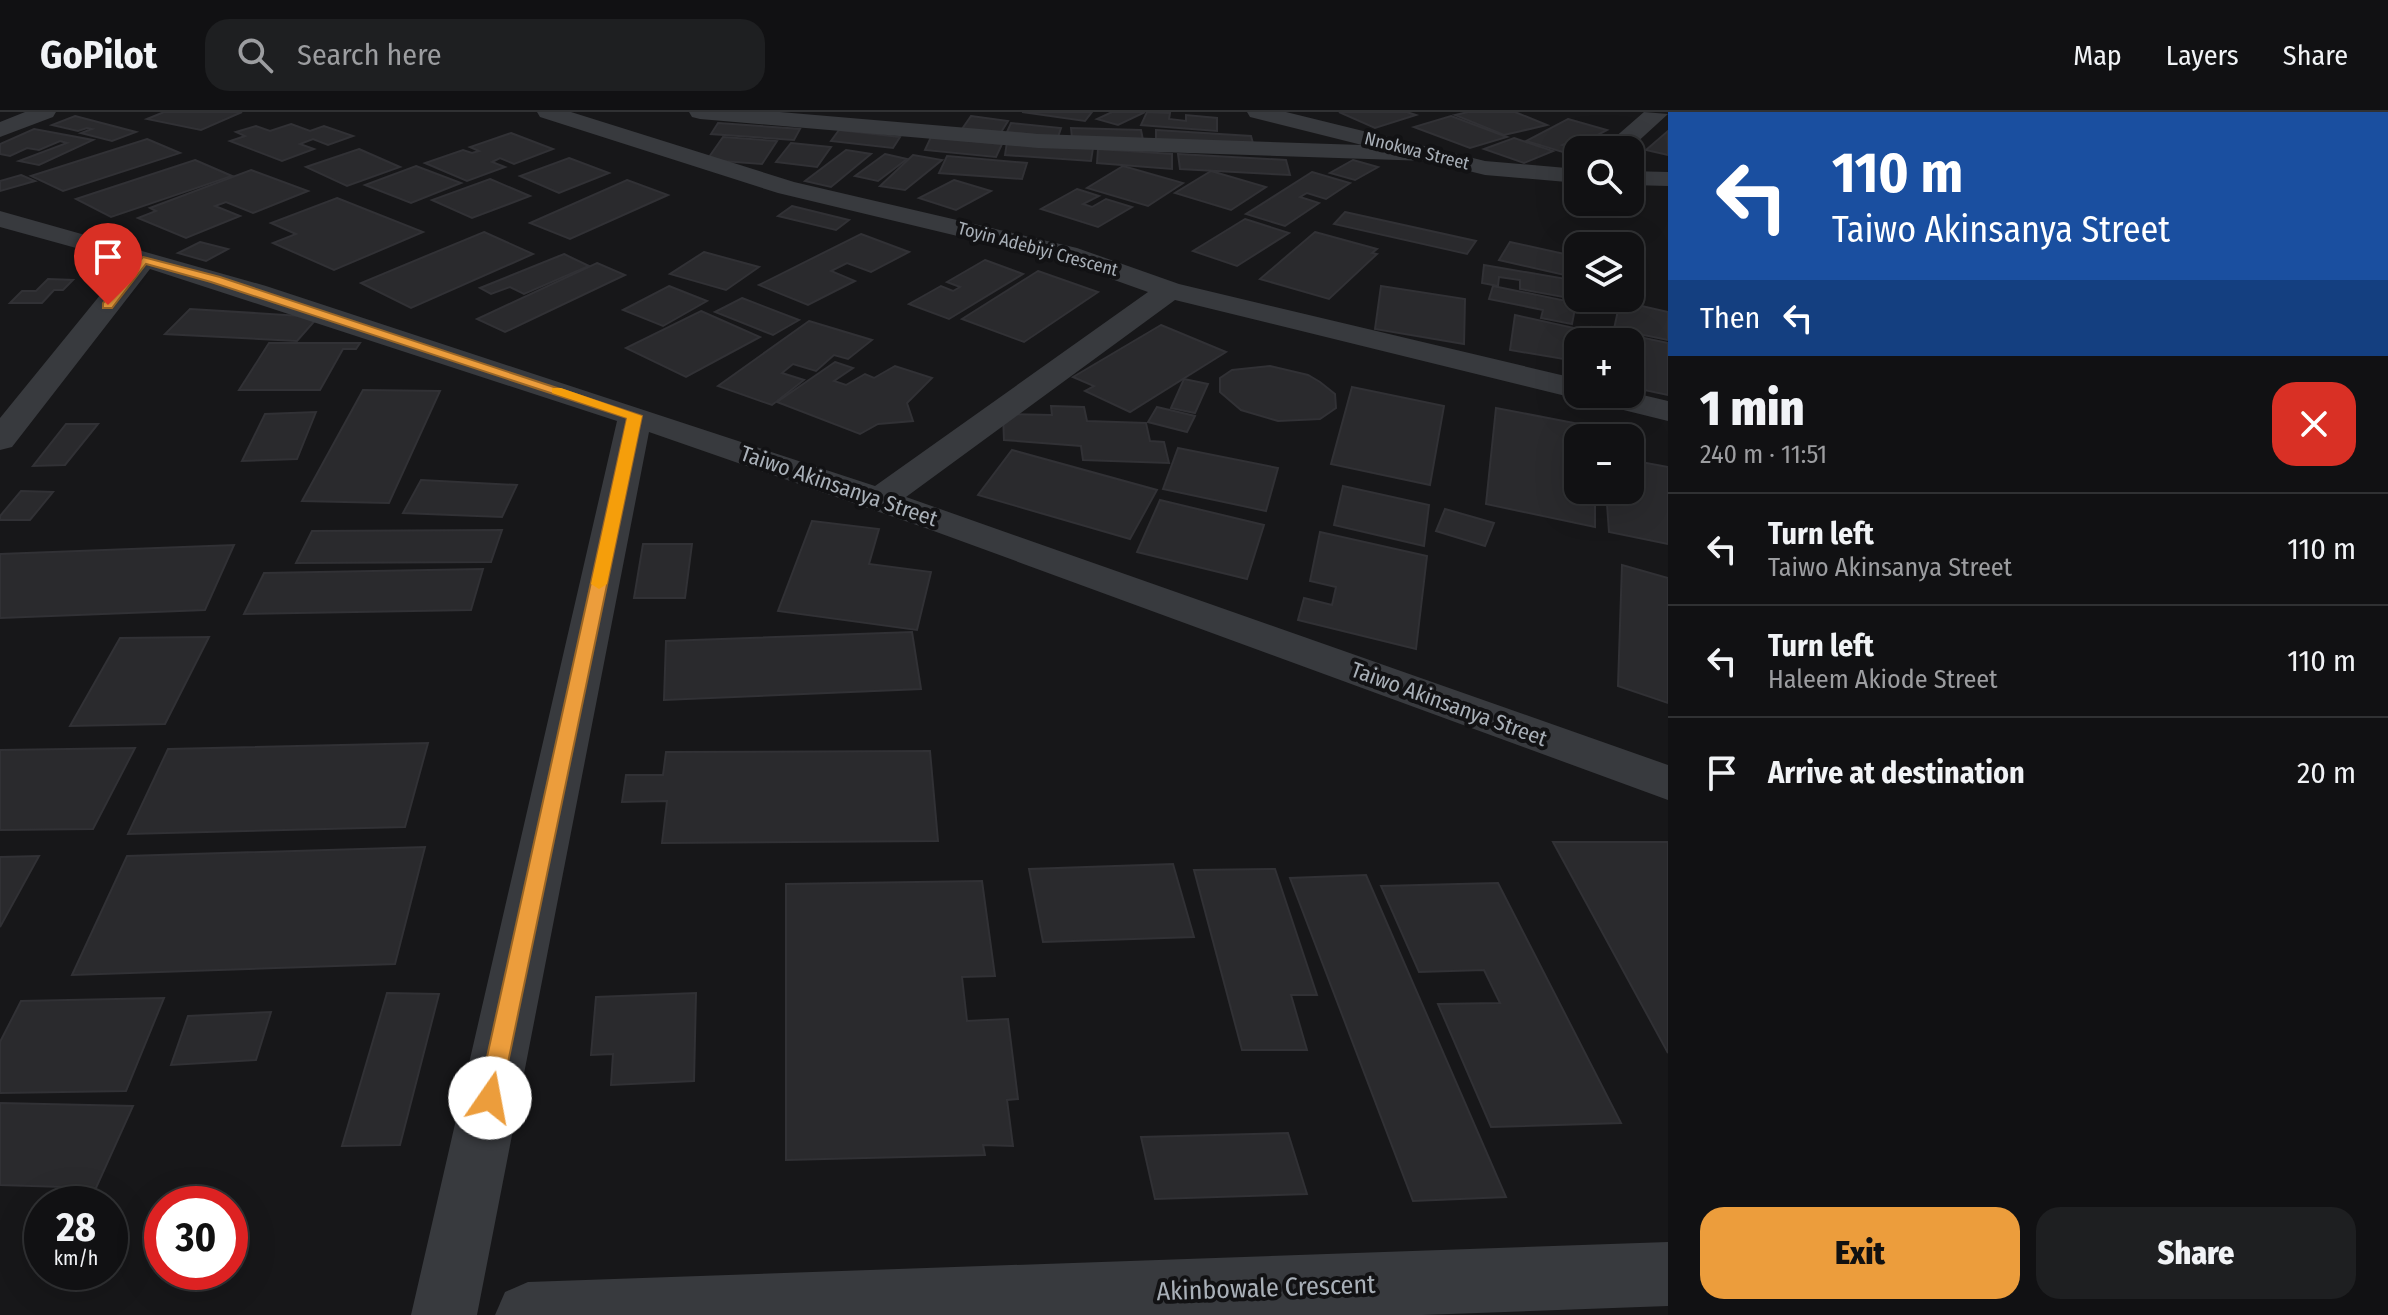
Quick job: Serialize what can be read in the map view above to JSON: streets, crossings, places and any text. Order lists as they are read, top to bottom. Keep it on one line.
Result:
{"streets":{"street":["Nnokwa Street","Toyin Adebiyi Crescent","Taiwo Akinsanya Street","Akinbowale Crescent"]},"page":{"header":"GoPilot","search":"Search here","nav":["Map","Layers","Share"],"turn":["110 m","Taiwo Akinsanya Street"],"map_buttons":["+","−"],"then":"Then","heading":["1 min","240 m · 11:51"],"list":[{"name":"Turn left","note":"Taiwo Akinsanya Street","value":"110 m"},{"name":"Turn left","note":"Haleem Akiode Street","value":"110 m"},{"name":"Arrive at destination","value":"20 m"}],"speed":"28 km/h","limit":"30","buttons":["Exit","Share"]}}
